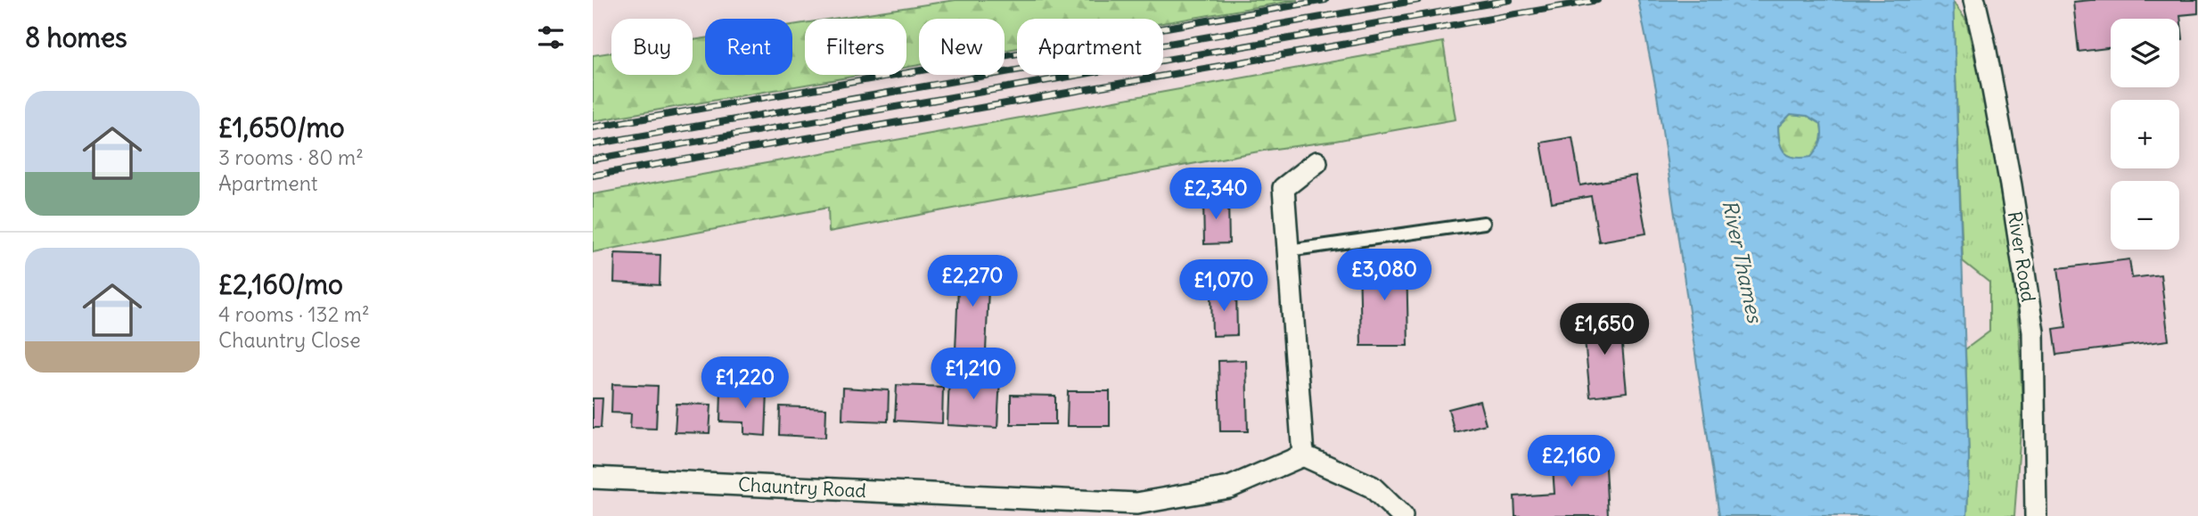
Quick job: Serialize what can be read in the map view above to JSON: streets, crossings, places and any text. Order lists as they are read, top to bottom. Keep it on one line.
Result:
{"streets":{"street":["River Road","Chauntry Road"]},"water":["River Thames"],"page":{"heading":"8 homes","map_buttons":["+","−"],"chip":["Buy","Rent","Filters","New","Apartment"],"list":[{"name":"£1,650/mo","note":"3 rooms · 80 m² · Apartment"},{"name":"£2,160/mo","note":"4 rooms · 132 m² · Chauntry Close"}],"price":["£2,340","£3,080","£2,270","£1,070","£1,650","£1,210","£1,220","£2,160"]}}
